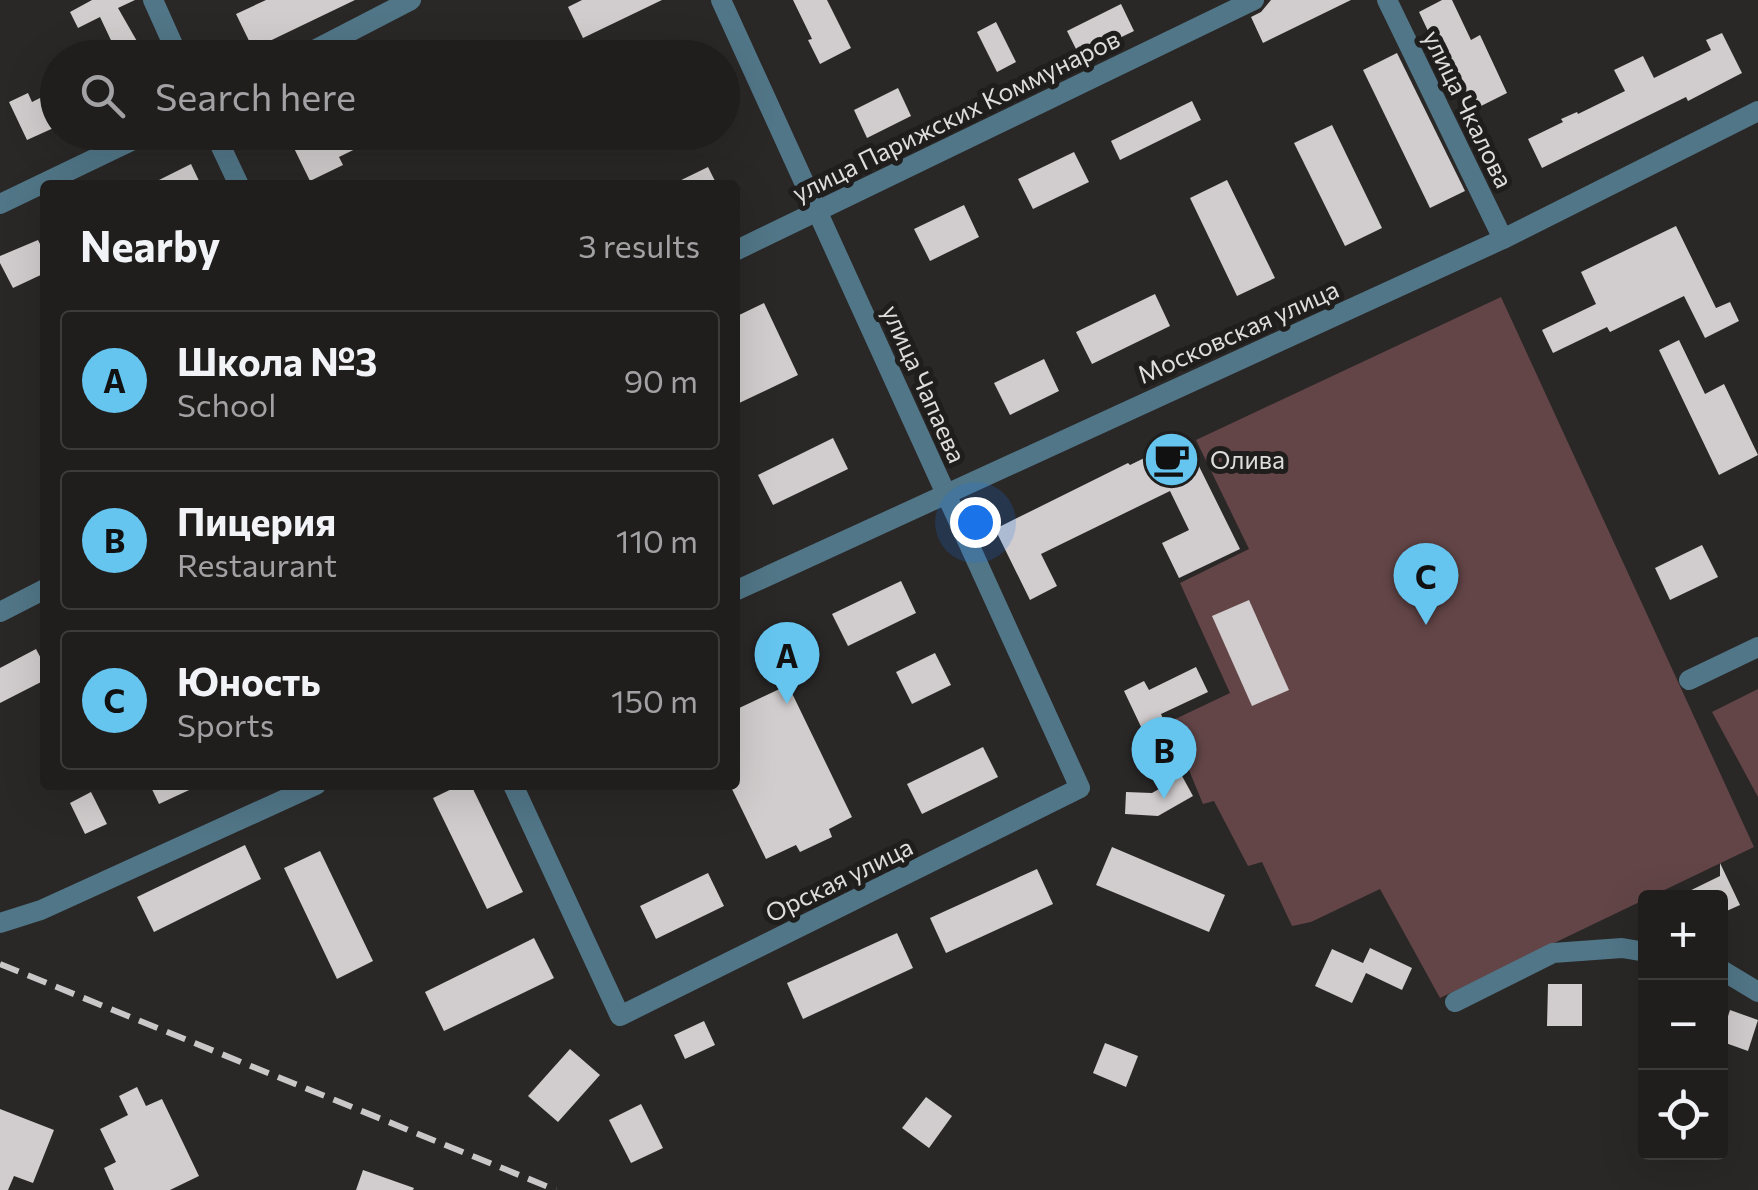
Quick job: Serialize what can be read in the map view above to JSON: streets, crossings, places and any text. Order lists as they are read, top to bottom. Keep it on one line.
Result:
{"streets":{"street":["улица Чкалова","улица Парижских Коммунаров","Московская улица","улица Чапаева","Орская улица"]},"crossings":[["улица Чкалова","Московская улица"],["улица Парижских Коммунаров","улица Чапаева"],["Московская улица","улица Чапаева"],["улица Чапаева","Орская улица"]],"places":{"cafe":["Олива"]},"page":{"search":"Search here","heading":["Nearby","3 results"],"list":[{"mark":"A","name":"Школа №3","note":"School","value":"90 m"},{"mark":"B","name":"Пицерия","note":"Restaurant","value":"110 m"},{"mark":"C","name":"Юность","note":"Sports","value":"150 m"}],"pins":["C","A","B"],"map_buttons":["+","−"]}}
